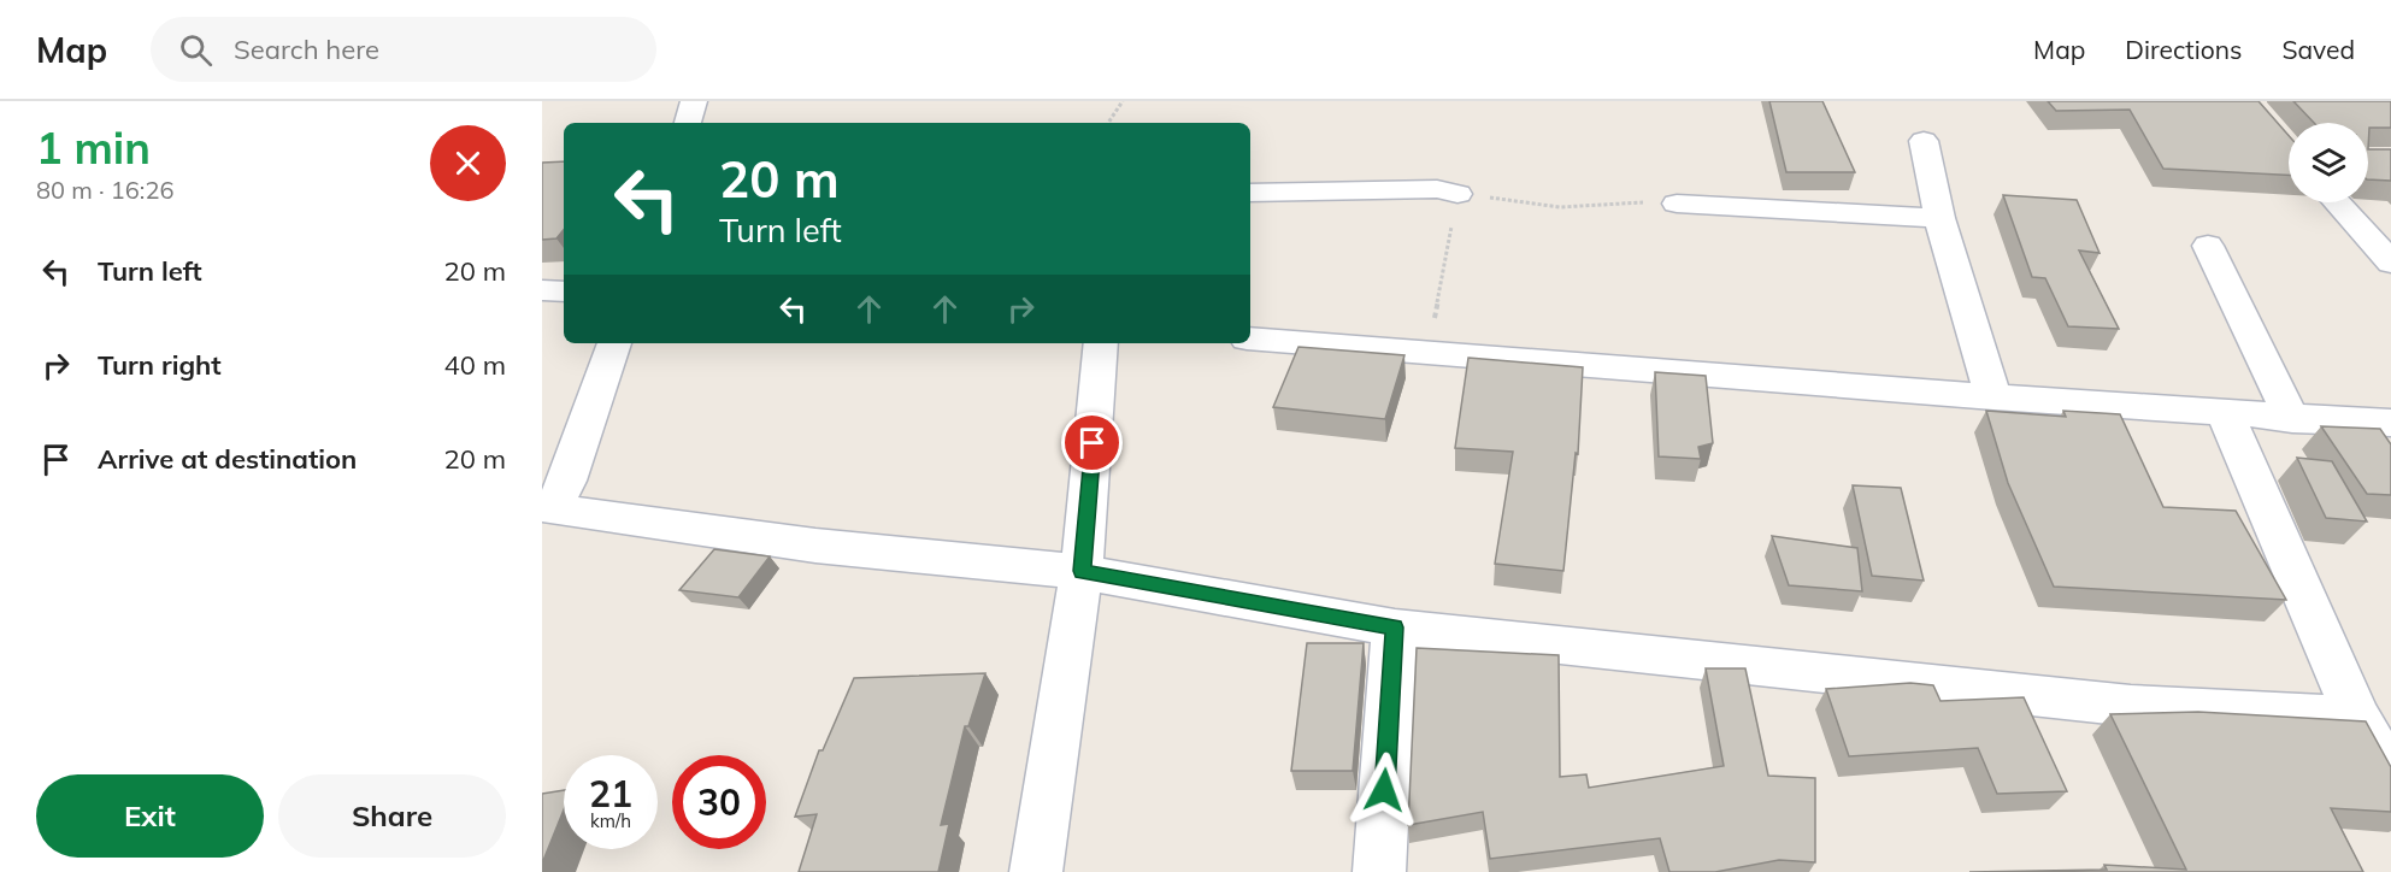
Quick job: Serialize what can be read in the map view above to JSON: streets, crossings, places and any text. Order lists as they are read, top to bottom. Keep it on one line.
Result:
{"page":{"header":"Map","search":"Search here","nav":["Map","Directions","Saved"],"heading":["1 min","80 m · 16:26"],"turn":["20 m","Turn left"],"list":[{"name":"Turn left","value":"20 m"},{"name":"Turn right","value":"40 m"},{"name":"Arrive at destination","value":"20 m"}],"speed":"21 km/h","limit":"30","buttons":["Exit","Share"]}}
